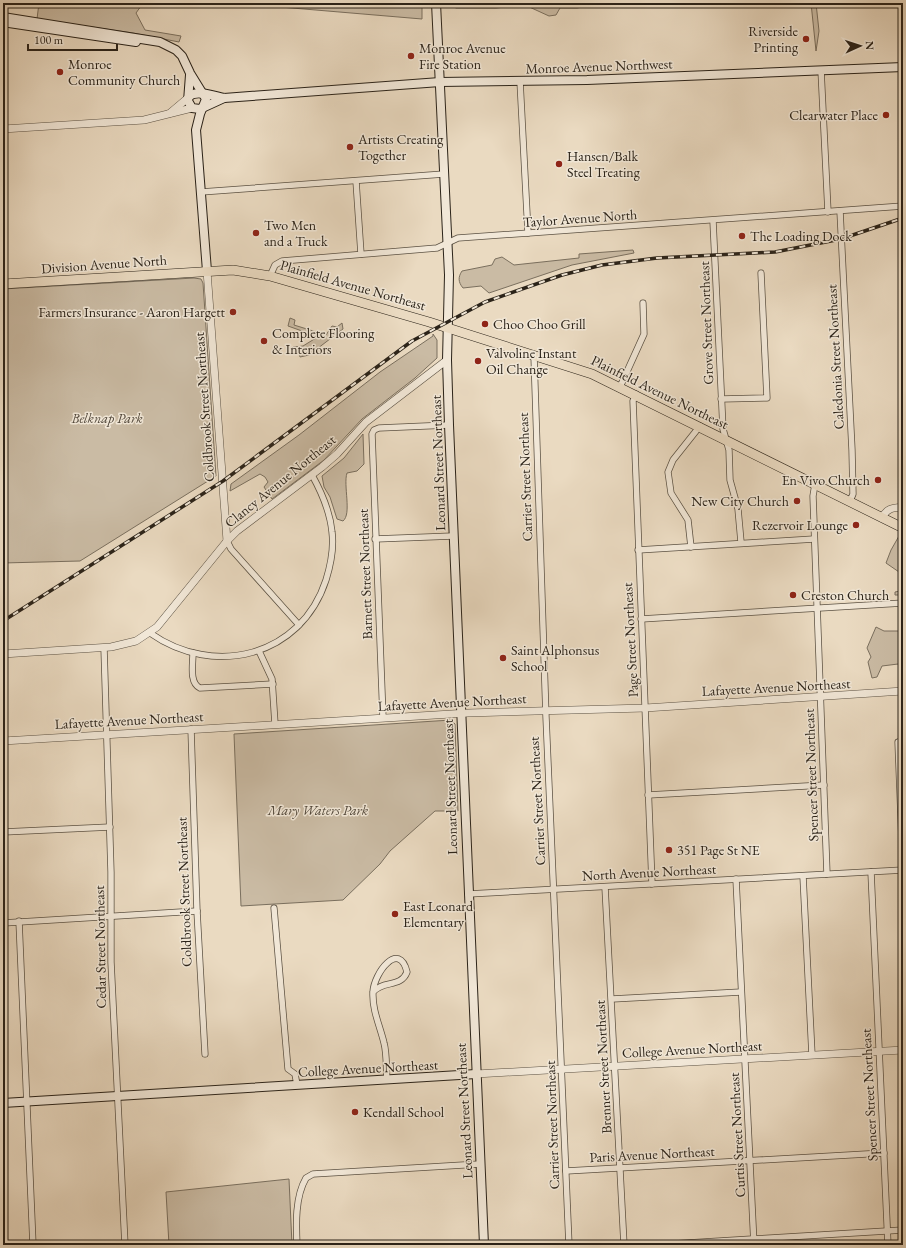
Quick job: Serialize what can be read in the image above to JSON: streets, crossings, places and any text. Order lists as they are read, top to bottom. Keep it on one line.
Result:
{"streets":{"main road":["Monroe Avenue Northwest","Division Avenue North","Plainfield Avenue Northeast","Leonard Street Northeast","College Avenue Northeast"],"street":["Taylor Avenue North","Grove Street Northeast","Caledonia Street Northeast","Coldbrook Street Northeast","Carrier Street Northeast","Clancy Avenue Northeast","Barnett Street Northeast","Page Street Northeast","Lafayette Avenue Northeast","Spencer Street Northeast","North Avenue Northeast","Cedar Street Northeast","Brenner Street Northeast","Curtis Street Northeast","Paris Avenue Northeast"]},"crossings":[["Monroe Avenue Northwest","Leonard Street Northeast"],["Taylor Avenue North","Plainfield Avenue Northeast"],["Taylor Avenue North","Grove Street Northeast"],["Taylor Avenue North","Caledonia Street Northeast"],["Taylor Avenue North","Leonard Street Northeast"],["Division Avenue North","Plainfield Avenue Northeast"],["Division Avenue North","Coldbrook Street Northeast"],["Plainfield Avenue Northeast","Grove Street Northeast"],["Plainfield Avenue Northeast","Caledonia Street Northeast"],["Plainfield Avenue Northeast","Coldbrook Street Northeast"],["Plainfield Avenue Northeast","Leonard Street Northeast"],["Plainfield Avenue Northeast","Carrier Street Northeast"],["Plainfield Avenue Northeast","Page Street Northeast"],["Plainfield Avenue Northeast","Spencer Street Northeast"],["Coldbrook Street Northeast","Clancy Avenue Northeast"],["Coldbrook Street Northeast","Lafayette Avenue Northeast"],["Leonard Street Northeast","Clancy Avenue Northeast"],["Leonard Street Northeast","Barnett Street Northeast"],["Leonard Street Northeast","Lafayette Avenue Northeast"],["Leonard Street Northeast","North Avenue Northeast"],["Leonard Street Northeast","College Avenue Northeast"],["Carrier Street Northeast","Lafayette Avenue Northeast"],["Carrier Street Northeast","North Avenue Northeast"],["Carrier Street Northeast","College Avenue Northeast"],["Carrier Street Northeast","Paris Avenue Northeast"],["Clancy Avenue Northeast","Cedar Street Northeast"],["Barnett Street Northeast","Lafayette Avenue Northeast"],["Page Street Northeast","Lafayette Avenue Northeast"],["Page Street Northeast","North Avenue Northeast"],["Lafayette Avenue Northeast","Spencer Street Northeast"],["Lafayette Avenue Northeast","Cedar Street Northeast"],["Spencer Street Northeast","North Avenue Northeast"],["Spencer Street Northeast","College Avenue Northeast"],["Spencer Street Northeast","Paris Avenue Northeast"],["North Avenue Northeast","Brenner Street Northeast"],["North Avenue Northeast","Curtis Street Northeast"],["Cedar Street Northeast","College Avenue Northeast"],["College Avenue Northeast","Brenner Street Northeast"],["College Avenue Northeast","Curtis Street Northeast"],["Brenner Street Northeast","Paris Avenue Northeast"],["Curtis Street Northeast","Paris Avenue Northeast"]],"parks":["Belknap Park","Mary Waters Park"],"places":["Riverside Printing","Monroe Avenue Fire Station","Monroe Community Church","Clearwater Place","Artists Creating Together","Hansen/Balk Steel Treating","Two Men and a Truck","The Loading Dock","Farmers Insurance - Aaron Hargett","Choo Choo Grill","Complete Flooring & Interiors","Valvoline Instant Oil Change","En Vivo Church","New City Church","Rezervoir Lounge","Creston Church","Saint Alphonsus School","351 Page St NE","East Leonard Elementary","Kendall School"],"scale_bar":"100 m","north":"right"}
